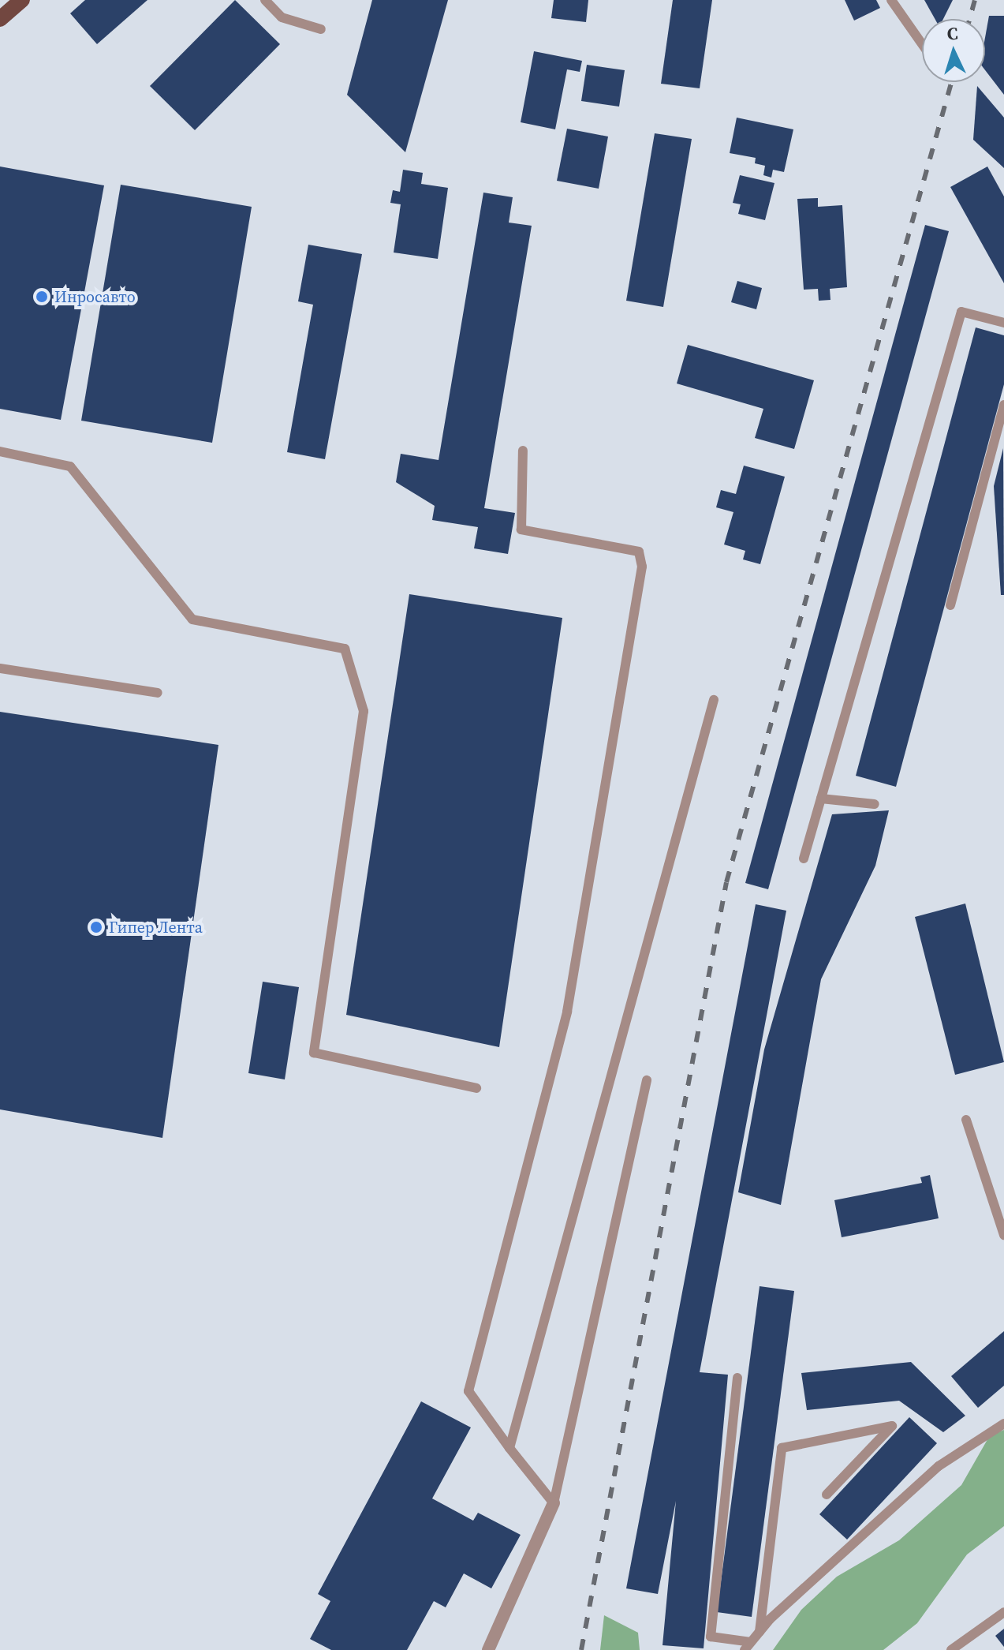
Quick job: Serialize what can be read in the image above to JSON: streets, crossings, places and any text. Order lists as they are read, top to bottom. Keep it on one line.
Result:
{"places":["Инросавто","Гипер Лента"],"north":"top"}
